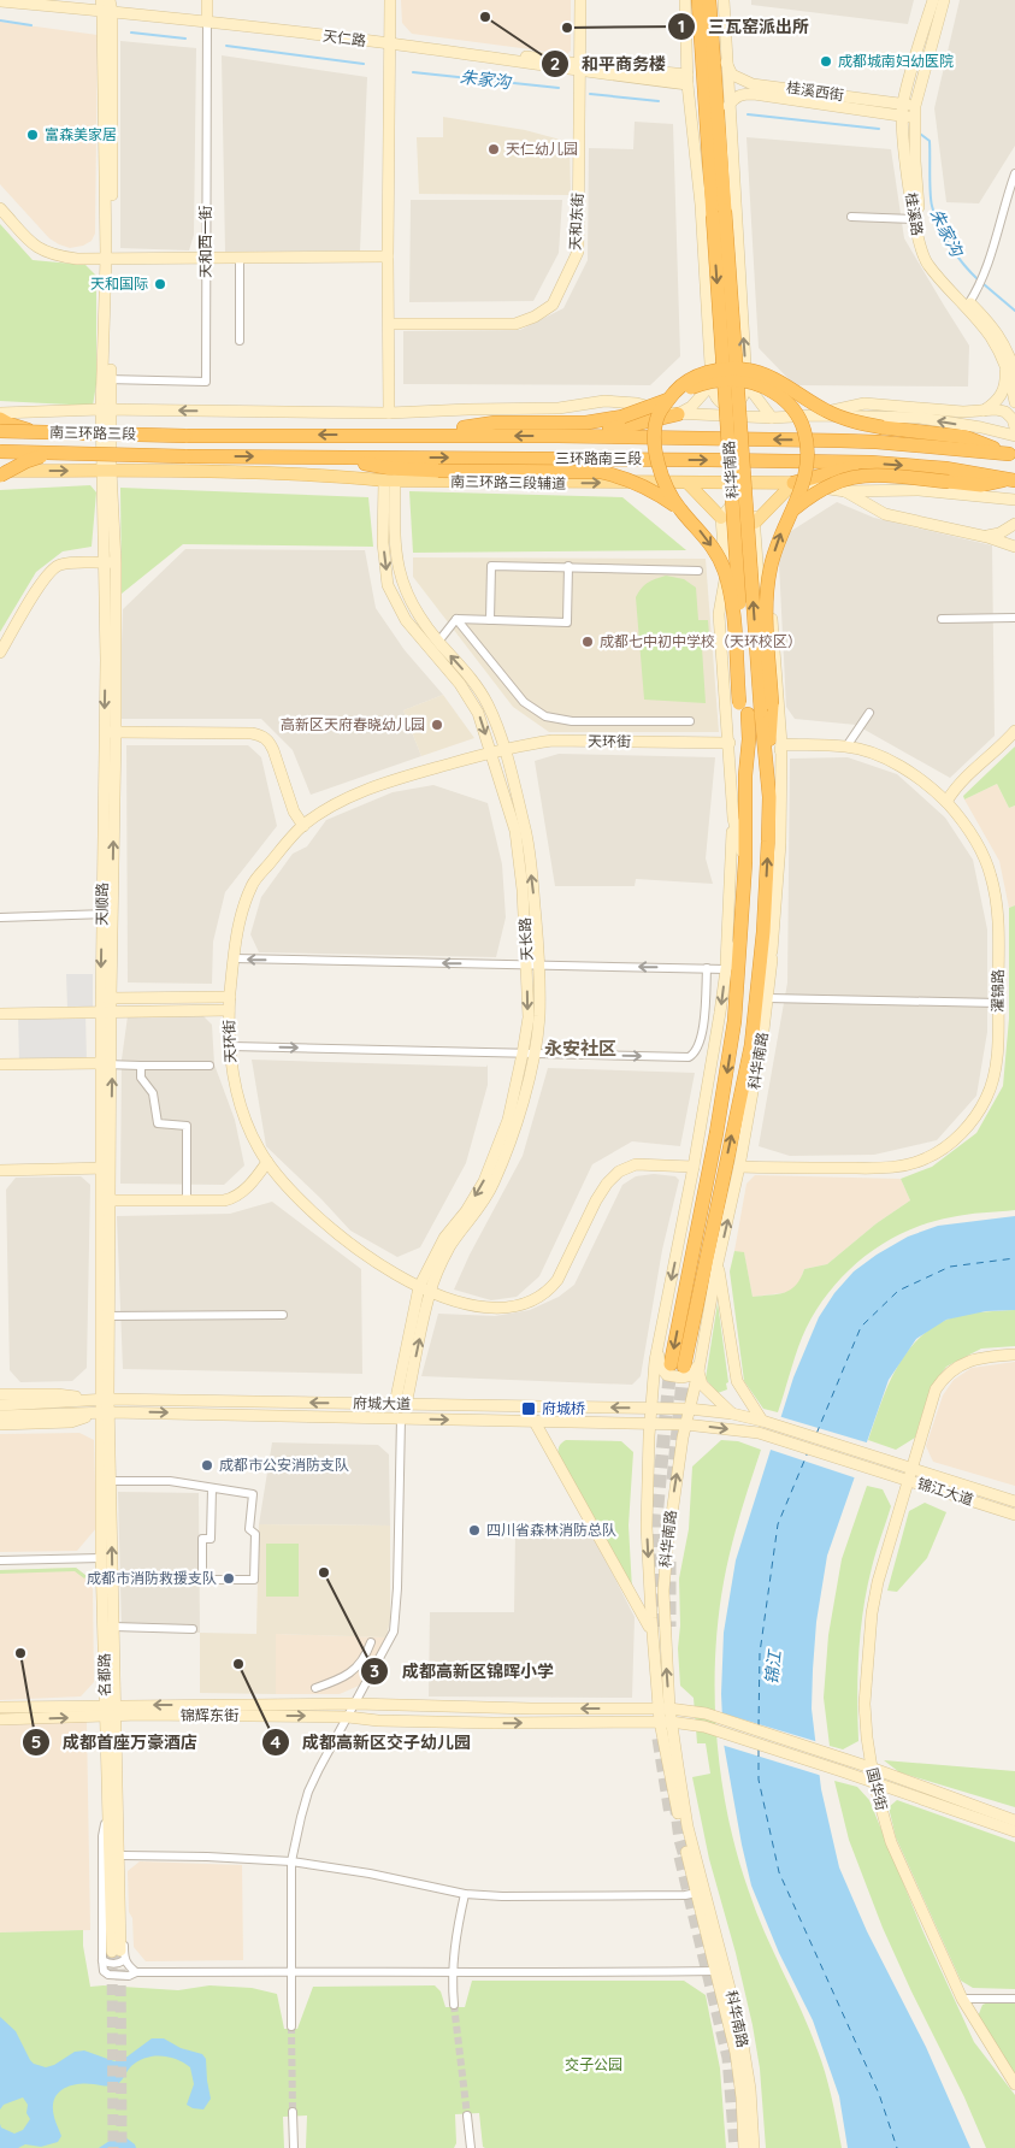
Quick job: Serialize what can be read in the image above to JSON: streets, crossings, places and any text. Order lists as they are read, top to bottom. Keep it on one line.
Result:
{"streets":{"highway":["南三环路三段","三环路南三段","科华南路"],"main road":["南三环路三段辅道"],"street":["天仁路","桂溪西街","桂溪路","天和东街","天和西一街","天环街","天顺路","天长路","濯锦路","府城大道","锦江大道","名都路","锦辉东街","国华街"]},"crossings":[["天仁路","天和东街"],["天仁路","天和西一街"],["天仁路","天顺路"],["桂溪西街","桂溪路"],["天和西一街","天顺路"],["南三环路三段","三环路南三段"],["科华南路","天环街"],["科华南路","濯锦路"],["科华南路","府城大道"],["科华南路","锦辉东街"],["南三环路三段辅道","天顺路"],["南三环路三段辅道","天长路"],["天环街","天长路"],["天顺路","府城大道"],["天顺路","名都路"],["天长路","府城大道"],["府城大道","锦江大道"],["府城大道","名都路"],["锦江大道","国华街"],["名都路","锦辉东街"]],"one_way":["南三环路三段辅道"],"districts":["永安社区"],"water":["朱家沟","锦江"],"parks":["交子公园"],"places":{"other":["和平商务楼","三瓦窑派出所","成都城南妇幼医院","富森美家居","天仁幼儿园","天和国际","成都七中初中学校（天环校区）","高新区天府春晓幼儿园","成都市公安消防支队","四川省森林消防总队","成都高新区锦晖小学","成都市消防救援支队","成都首座万豪酒店","成都高新区交子幼儿园"],"transit":["府城桥"]}}
